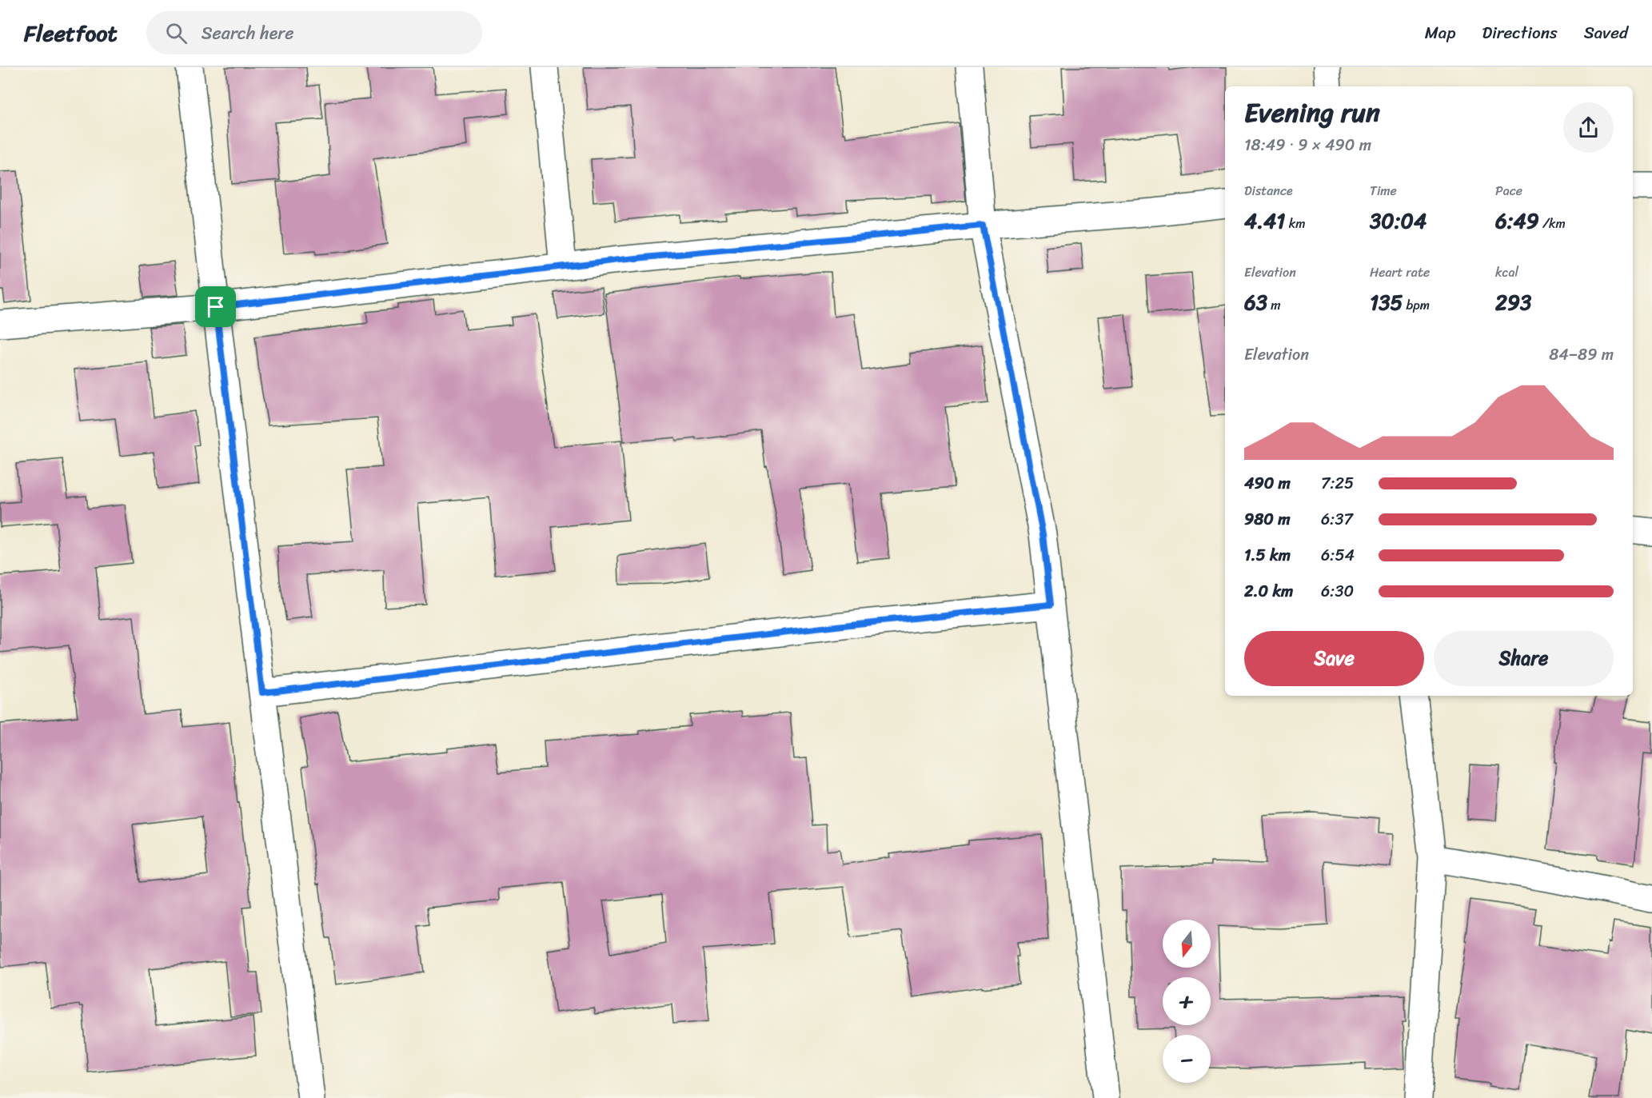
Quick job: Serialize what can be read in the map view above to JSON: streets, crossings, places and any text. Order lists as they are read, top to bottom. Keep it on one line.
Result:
{"north":"bottom","page":{"header":"Fleetfoot","search":"Search here","nav":["Map","Directions","Saved"],"heading":["Evening run","18:49 · 9 × 490 m"],"stats":[["Distance","4.41 km"],["Time","30:04"],["Pace","6:49 /km"],["Elevation","63 m"],["Heart rate","135 bpm"],["kcal","293"]],"chart":["Elevation","84–89 m"],"list":[{"name":"490 m","note":"7:25"},{"name":"980 m","note":"6:37"},{"name":"1.5 km","note":"6:54"},{"name":"2.0 km","note":"6:30"}],"buttons":["Save","Share"],"map_buttons":["+","−"]}}
